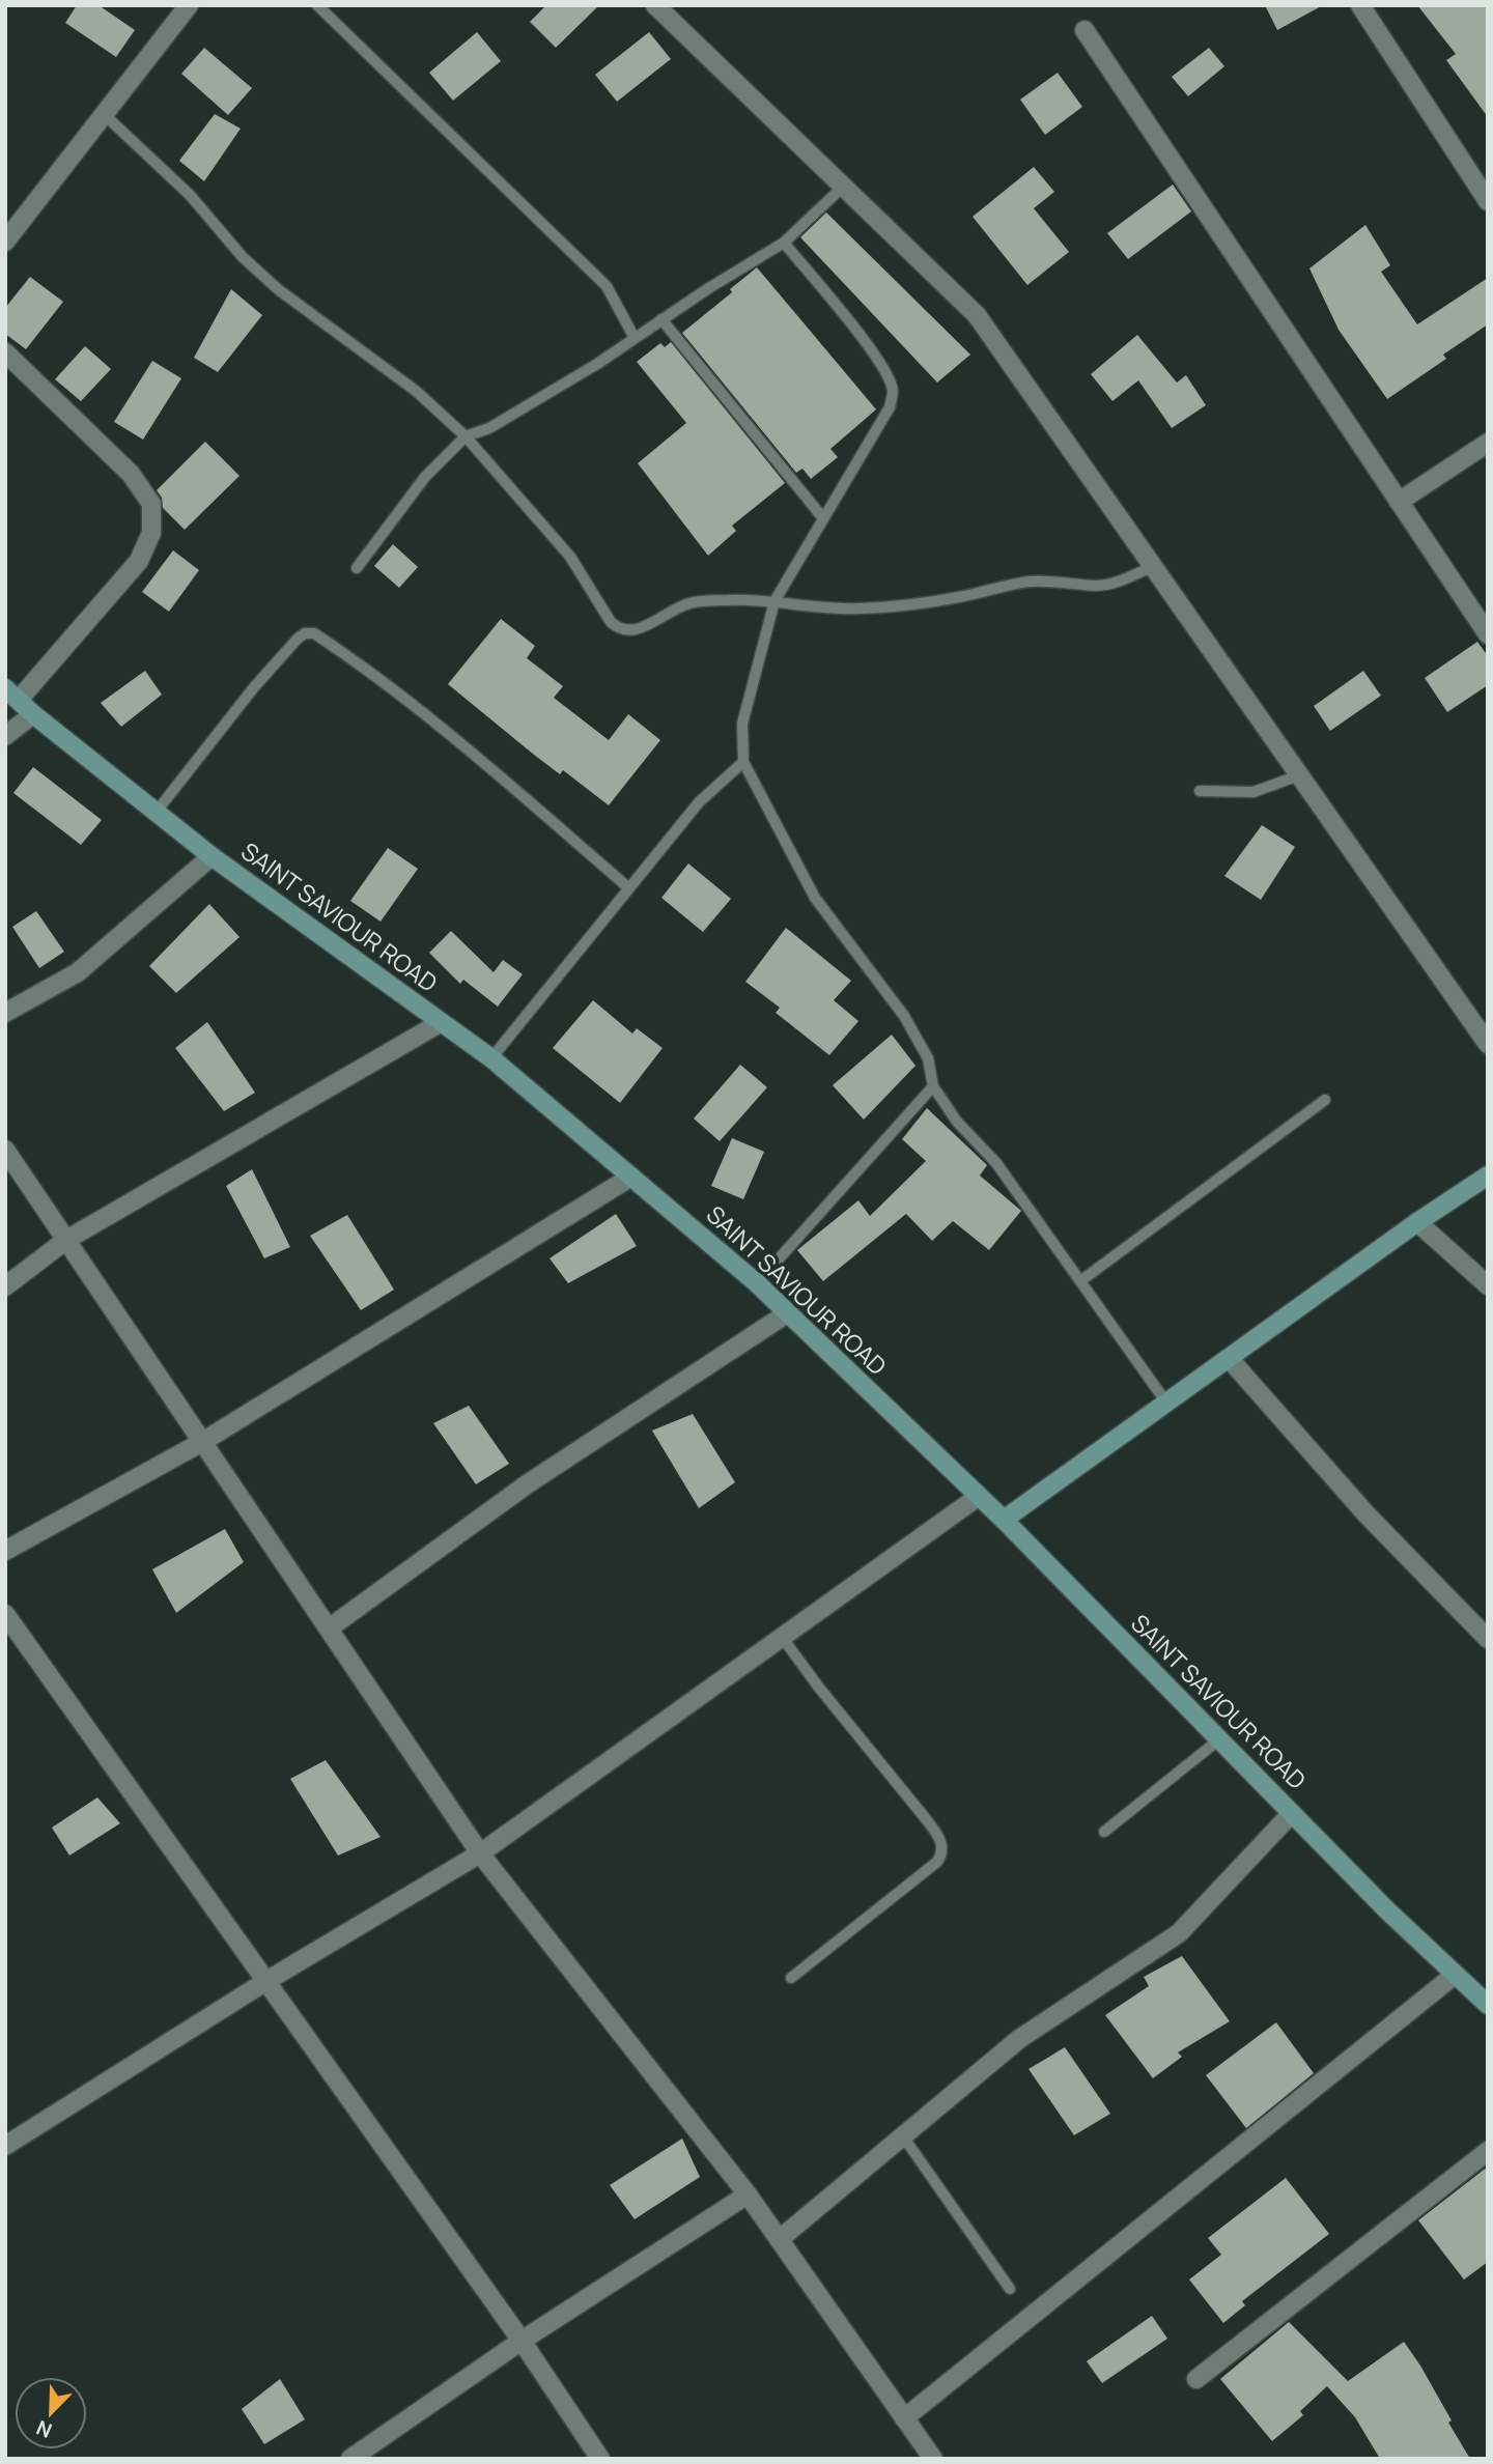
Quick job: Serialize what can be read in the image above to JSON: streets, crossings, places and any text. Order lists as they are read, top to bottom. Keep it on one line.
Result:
{"streets":{"street":["SAINT SAVIOUR ROAD"]},"north":"bottom left"}
